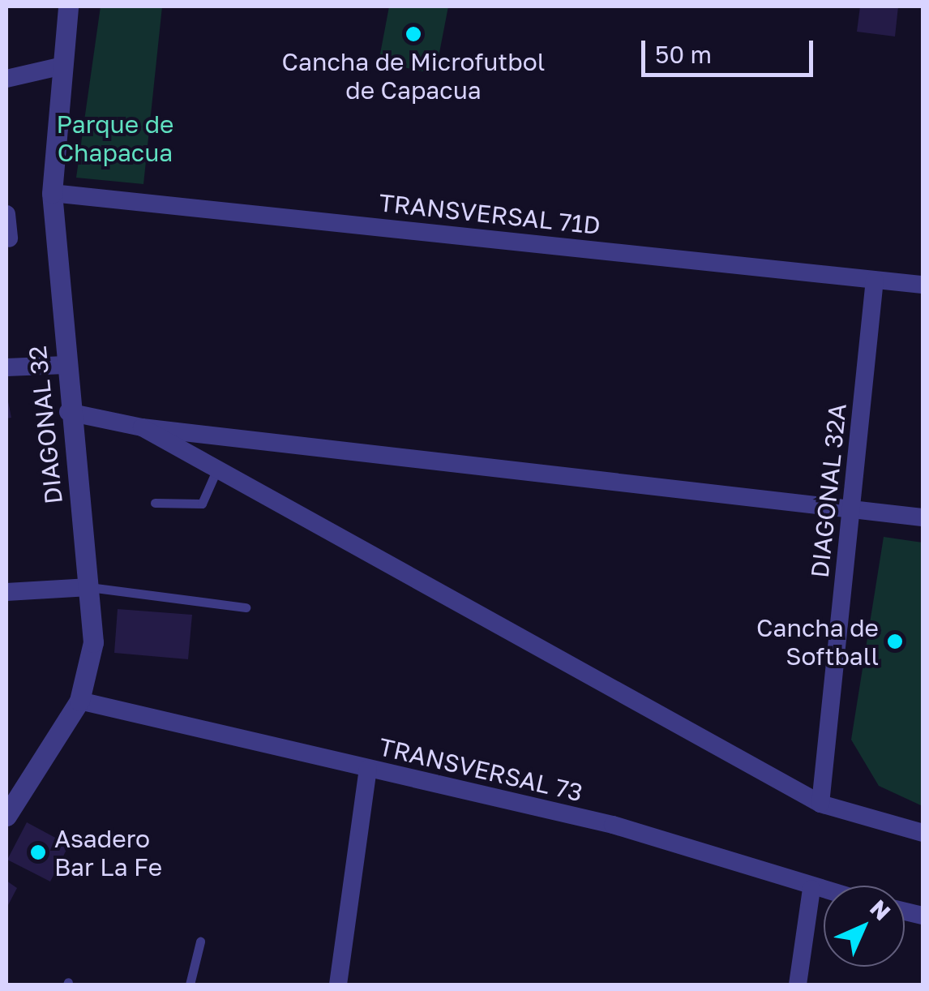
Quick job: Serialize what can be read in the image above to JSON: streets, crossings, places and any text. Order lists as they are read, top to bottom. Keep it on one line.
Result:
{"streets":{"street":["TRANSVERSAL 71D","DIAGONAL 32","DIAGONAL 32A","TRANSVERSAL 73"]},"crossings":[["TRANSVERSAL 71D","DIAGONAL 32"],["TRANSVERSAL 71D","DIAGONAL 32A"],["DIAGONAL 32","TRANSVERSAL 73"]],"parks":["Parque de Chapacua"],"places":["Cancha de Microfutbol de Capacua","Cancha de Softball","Asadero Bar La Fe"],"scale_bar":"50 m","north":"top right"}
